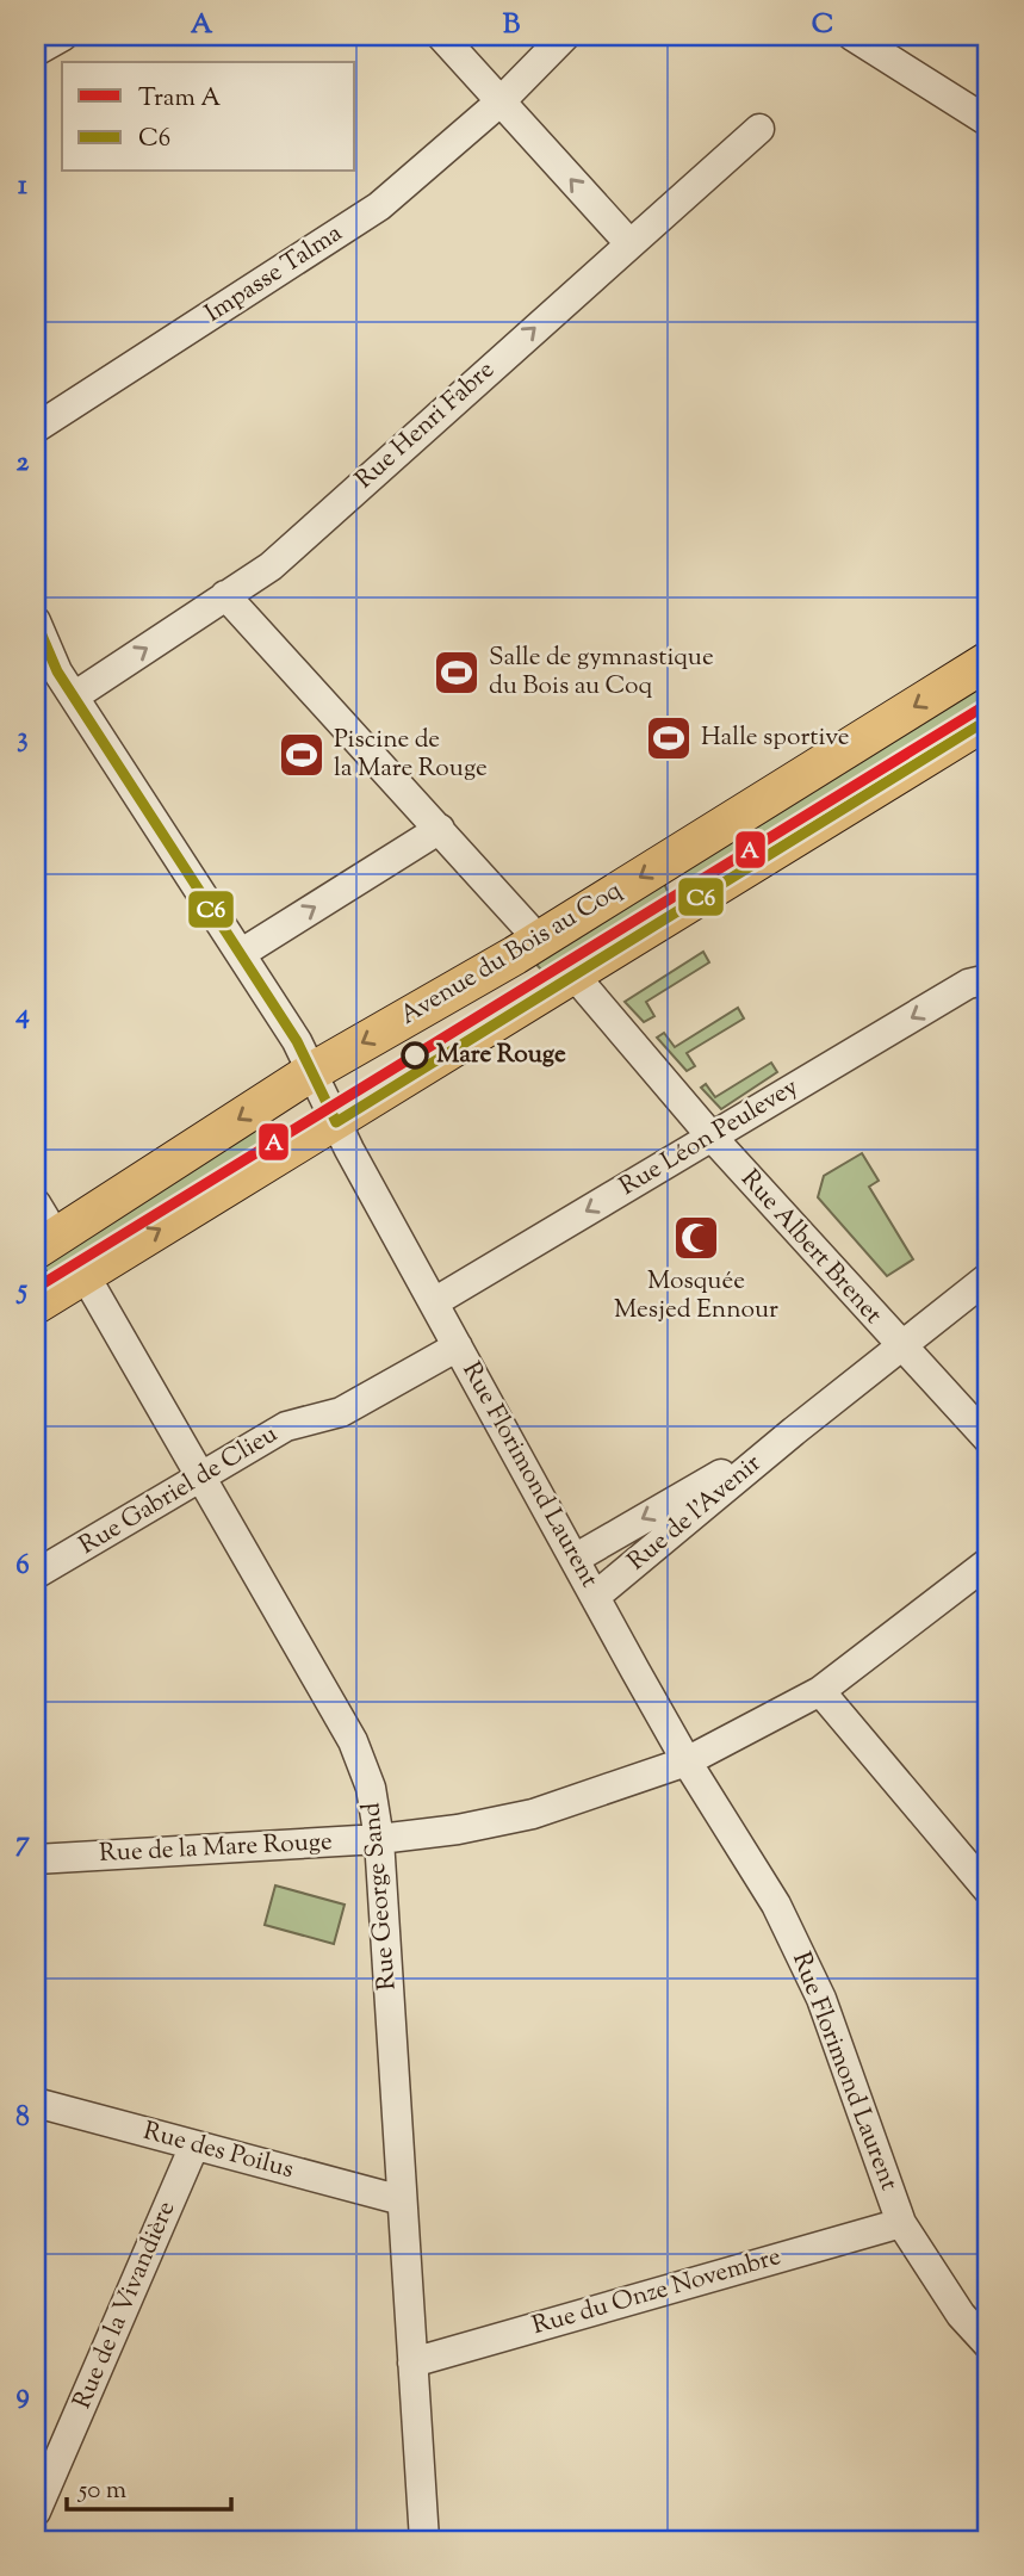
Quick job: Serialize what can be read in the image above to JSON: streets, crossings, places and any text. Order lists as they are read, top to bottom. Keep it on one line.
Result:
{"streets":{"main road":["Avenue du Bois au Coq"],"street":["Impasse Talma","Rue Henri Fabre","Rue Léon Peulevey","Rue Albert Brenet","Rue Florimond Laurent","Rue Gabriel de Clieu","Rue de l'Avenir","Rue de la Mare Rouge","Rue George Sand","Rue des Poilus","Rue du Onze Novembre","Rue de la Vivandière"]},"crossings":[["Rue Henri Fabre","Rue Florimond Laurent"],["Avenue du Bois au Coq","Rue Albert Brenet"],["Avenue du Bois au Coq","Rue Florimond Laurent"],["Avenue du Bois au Coq","Rue George Sand"],["Rue Léon Peulevey","Rue Albert Brenet"],["Rue Léon Peulevey","Rue Florimond Laurent"],["Rue Albert Brenet","Rue de l'Avenir"],["Rue Florimond Laurent","Rue Gabriel de Clieu"],["Rue Florimond Laurent","Rue de l'Avenir"],["Rue Florimond Laurent","Rue de la Mare Rouge"],["Rue Florimond Laurent","Rue du Onze Novembre"],["Rue Gabriel de Clieu","Rue George Sand"],["Rue de la Mare Rouge","Rue George Sand"],["Rue George Sand","Rue des Poilus"],["Rue George Sand","Rue du Onze Novembre"],["Rue des Poilus","Rue de la Vivandière"]],"one_way":["Rue Henri Fabre","Rue Léon Peulevey"],"places":{"sports":["Salle de gymnastique du Bois au Coq","Halle sportive","Piscine de la Mare Rouge"],"other":["Mare Rouge"],"mosque":["Mosquée Mesjed Ennour"]},"lines":["transit line C6","tram line A"],"legend":["Tram A","C6"],"scale_bar":"50 m","grid":{"columns":["A","B","C"],"rows":["1","2","3","4","5","6","7","8","9"]}}
